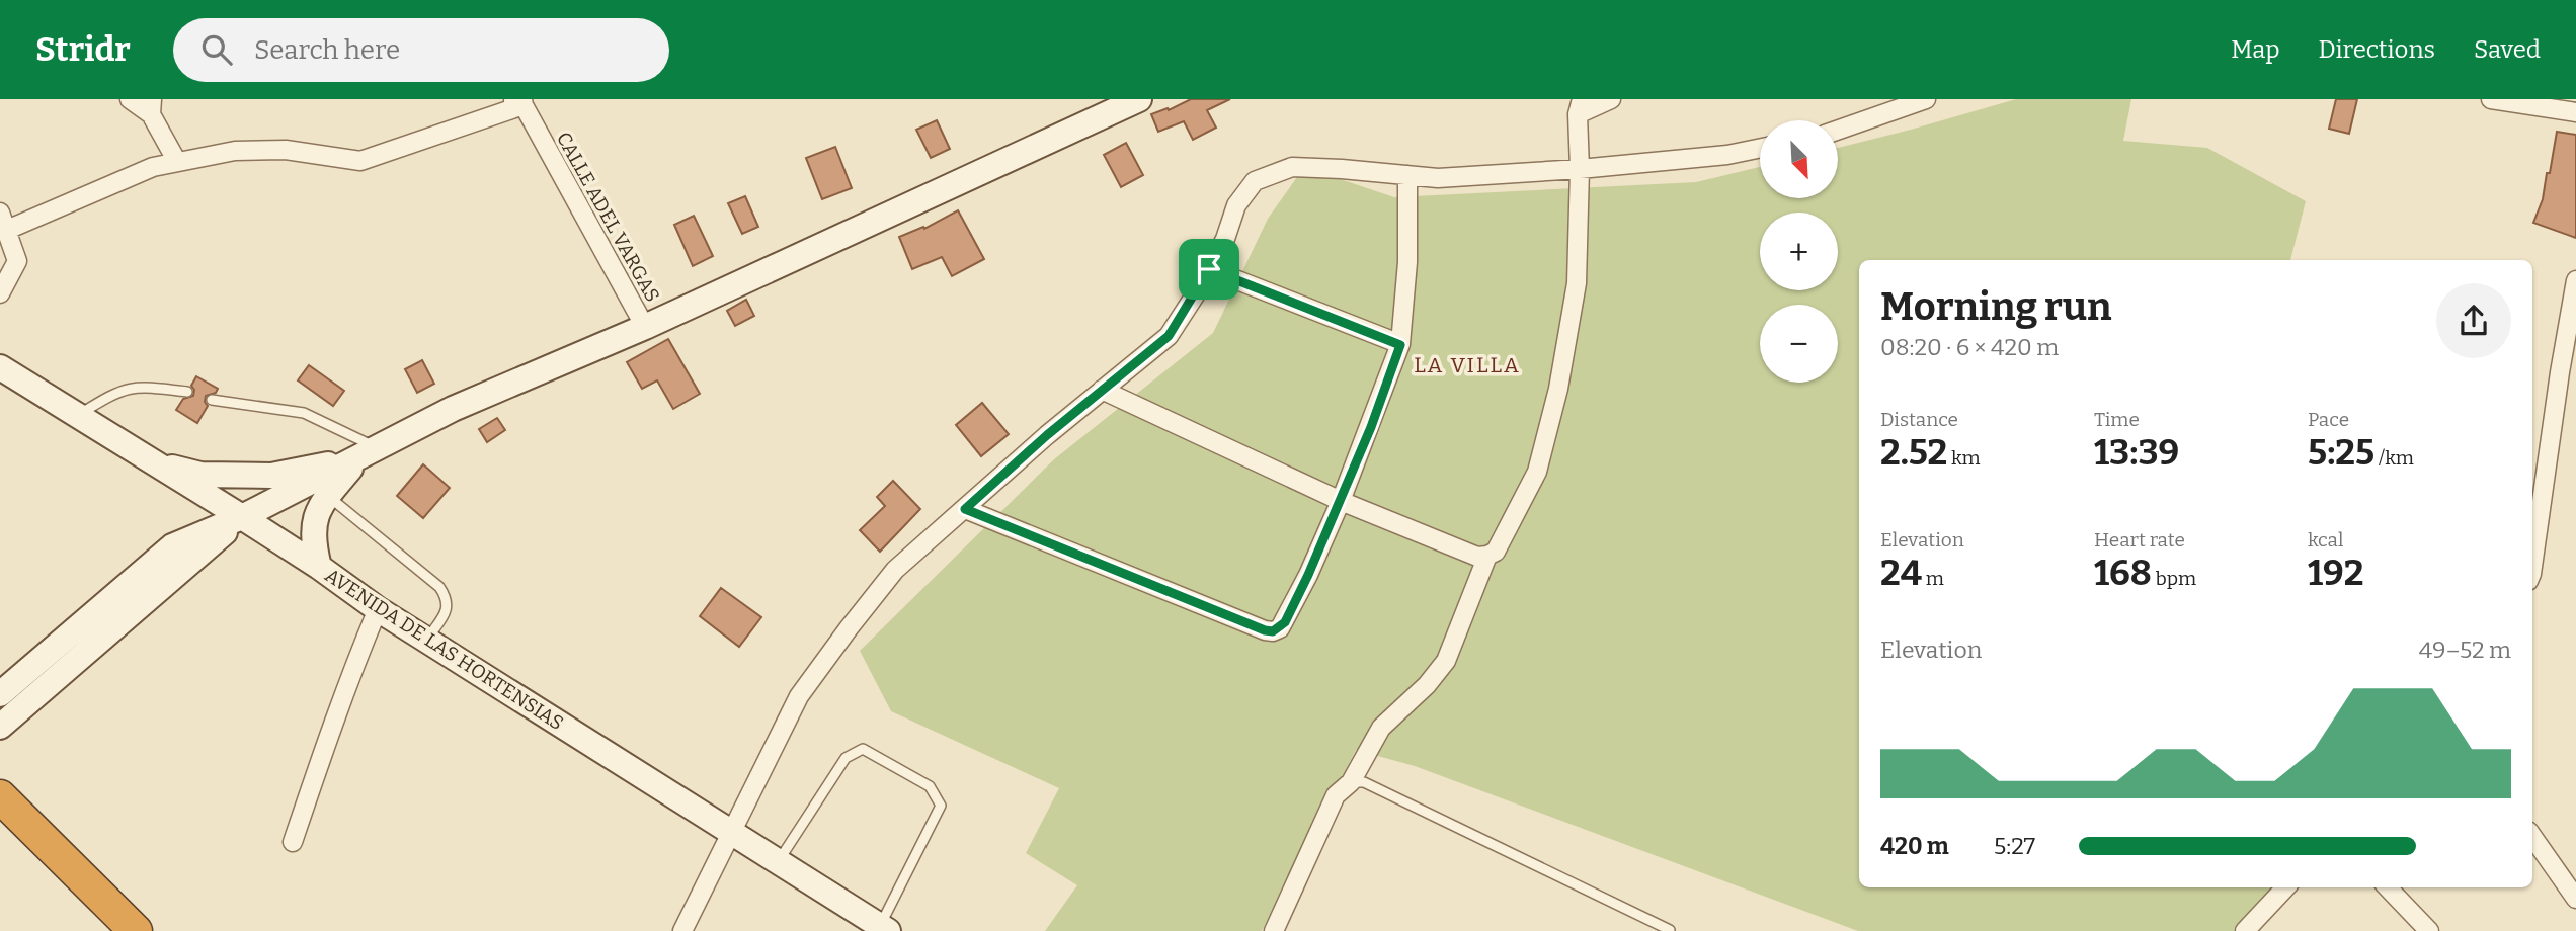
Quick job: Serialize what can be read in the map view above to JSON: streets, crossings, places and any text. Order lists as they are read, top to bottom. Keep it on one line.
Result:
{"streets":{"main road":["AVENIDA DE LAS HORTENSIAS"],"street":["CALLE ADEL VARGAS"]},"districts":["LA VILLA"],"north":"bottom right","page":{"header":"Stridr","search":"Search here","nav":["Map","Directions","Saved"],"map_buttons":["+","−"],"heading":["Morning run","08:20 · 6 × 420 m"],"stats":[["Distance","2.52 km"],["Time","13:39"],["Pace","5:25 /km"],["Elevation","24 m"],["Heart rate","168 bpm"],["kcal","192"]],"chart":["Elevation","49–52 m"],"list":[{"name":"420 m","note":"5:27"}]}}
